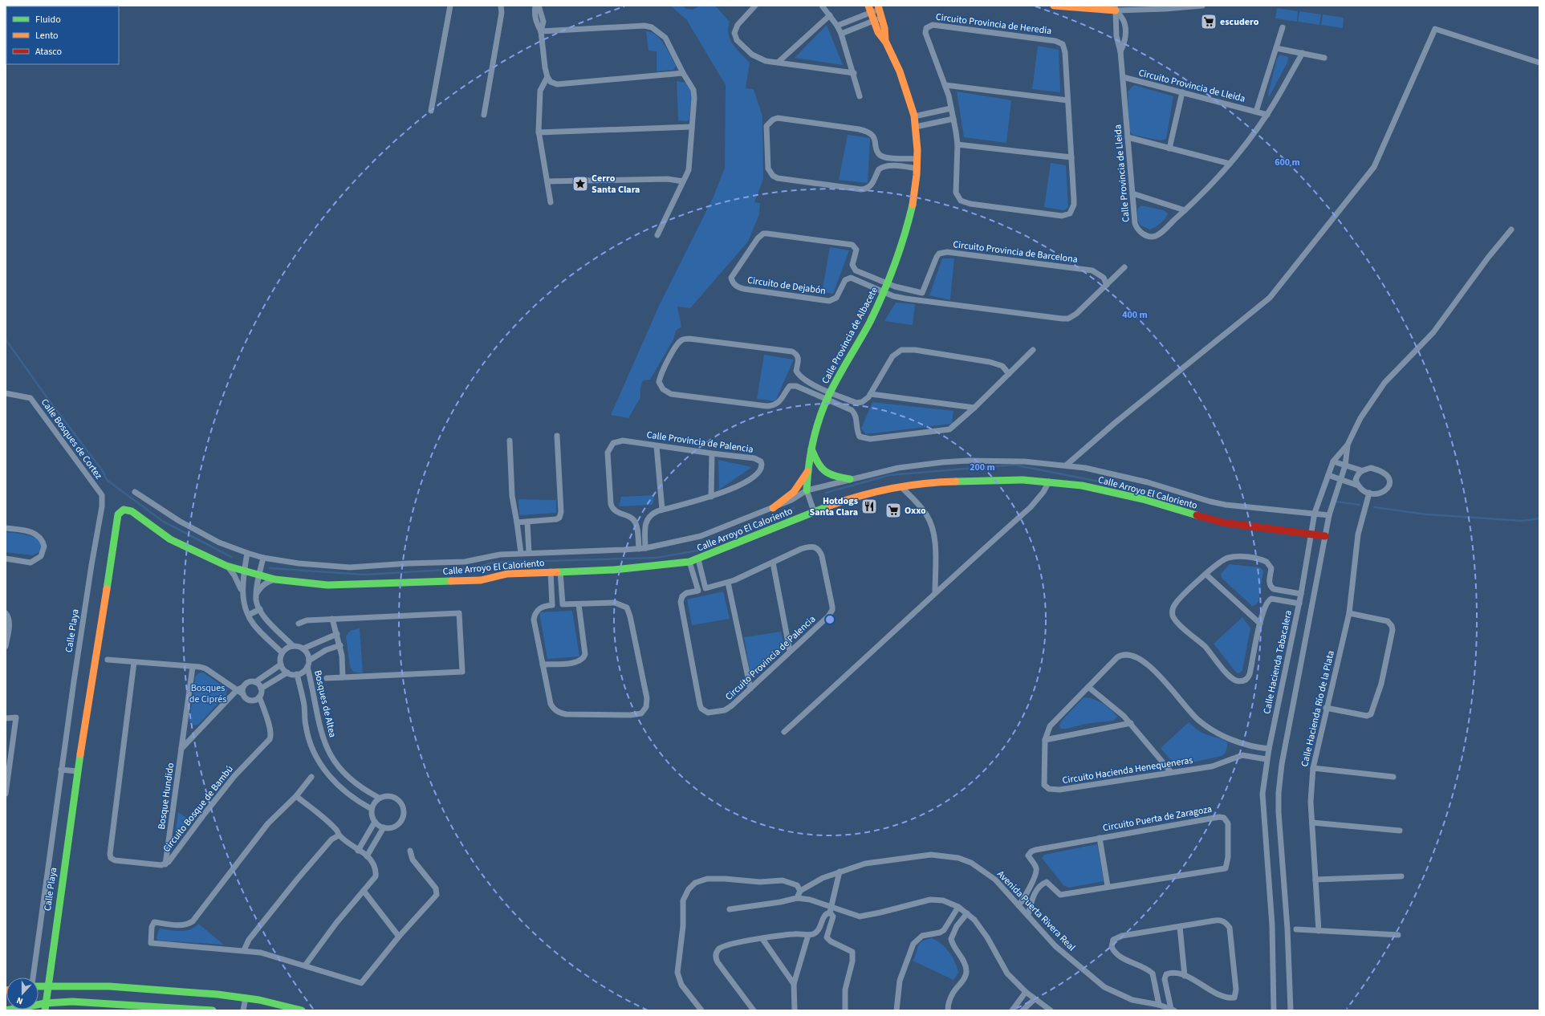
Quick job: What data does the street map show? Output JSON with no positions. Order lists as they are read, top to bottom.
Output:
{
  "streets": {
    "street": [
      "Circuito Provincia de Heredia",
      "Circuito Provincia de Lleida",
      "Calle Provincia de Lleida",
      "Circuito Provincia de Barcelona",
      "Circuito de Dejabón",
      "Calle Provincia de Albacete",
      "Calle Bosques de Cortez",
      "Calle Provincia de Palencia",
      "Calle Arroyo El Caloriento",
      "Calle Playa",
      "Circuito Provincia de Palencia",
      "Calle Hacienda Tabacalera",
      "Bosques de Altea",
      "Calle Hacienda Río de la Plata",
      "Circuito Hacienda Henequeneras",
      "Bosque Hundido",
      "Circuito Bosque de Bambú",
      "Circuito Puerta de Zaragoza",
      "Avenida Puerta Rivera Real"
    ]
  },
  "crossings": [
    ["Circuito Provincia de Lleida", "Calle Provincia de Lleida"],
    ["Circuito de Dejabón", "Calle Provincia de Albacete"],
    ["Calle Provincia de Albacete", "Calle Arroyo El Caloriento"],
    ["Calle Bosques de Cortez", "Calle Playa"],
    ["Calle Provincia de Palencia", "Calle Arroyo El Caloriento"],
    ["Calle Arroyo El Caloriento", "Calle Playa"],
    ["Calle Arroyo El Caloriento", "Calle Hacienda Tabacalera"],
    ["Calle Hacienda Tabacalera", "Circuito Hacienda Henequeneras"],
    ["Bosque Hundido", "Circuito Bosque de Bambú"],
    ["Circuito Puerta de Zaragoza", "Avenida Puerta Rivera Real"]
  ],
  "parks": ["Bosques de Ciprés"],
  "places": {
    "supermarket": ["escudero", "Oxxo"],
    "place": ["Cerro Santa Clara"],
    "restaurant": ["Hotdogs Santa Clara"]
  },
  "legend": ["Fluido", "Lento", "Atasco"],
  "north": "bottom",
  "rings": ["600 m", "400 m", "200 m"]
}
